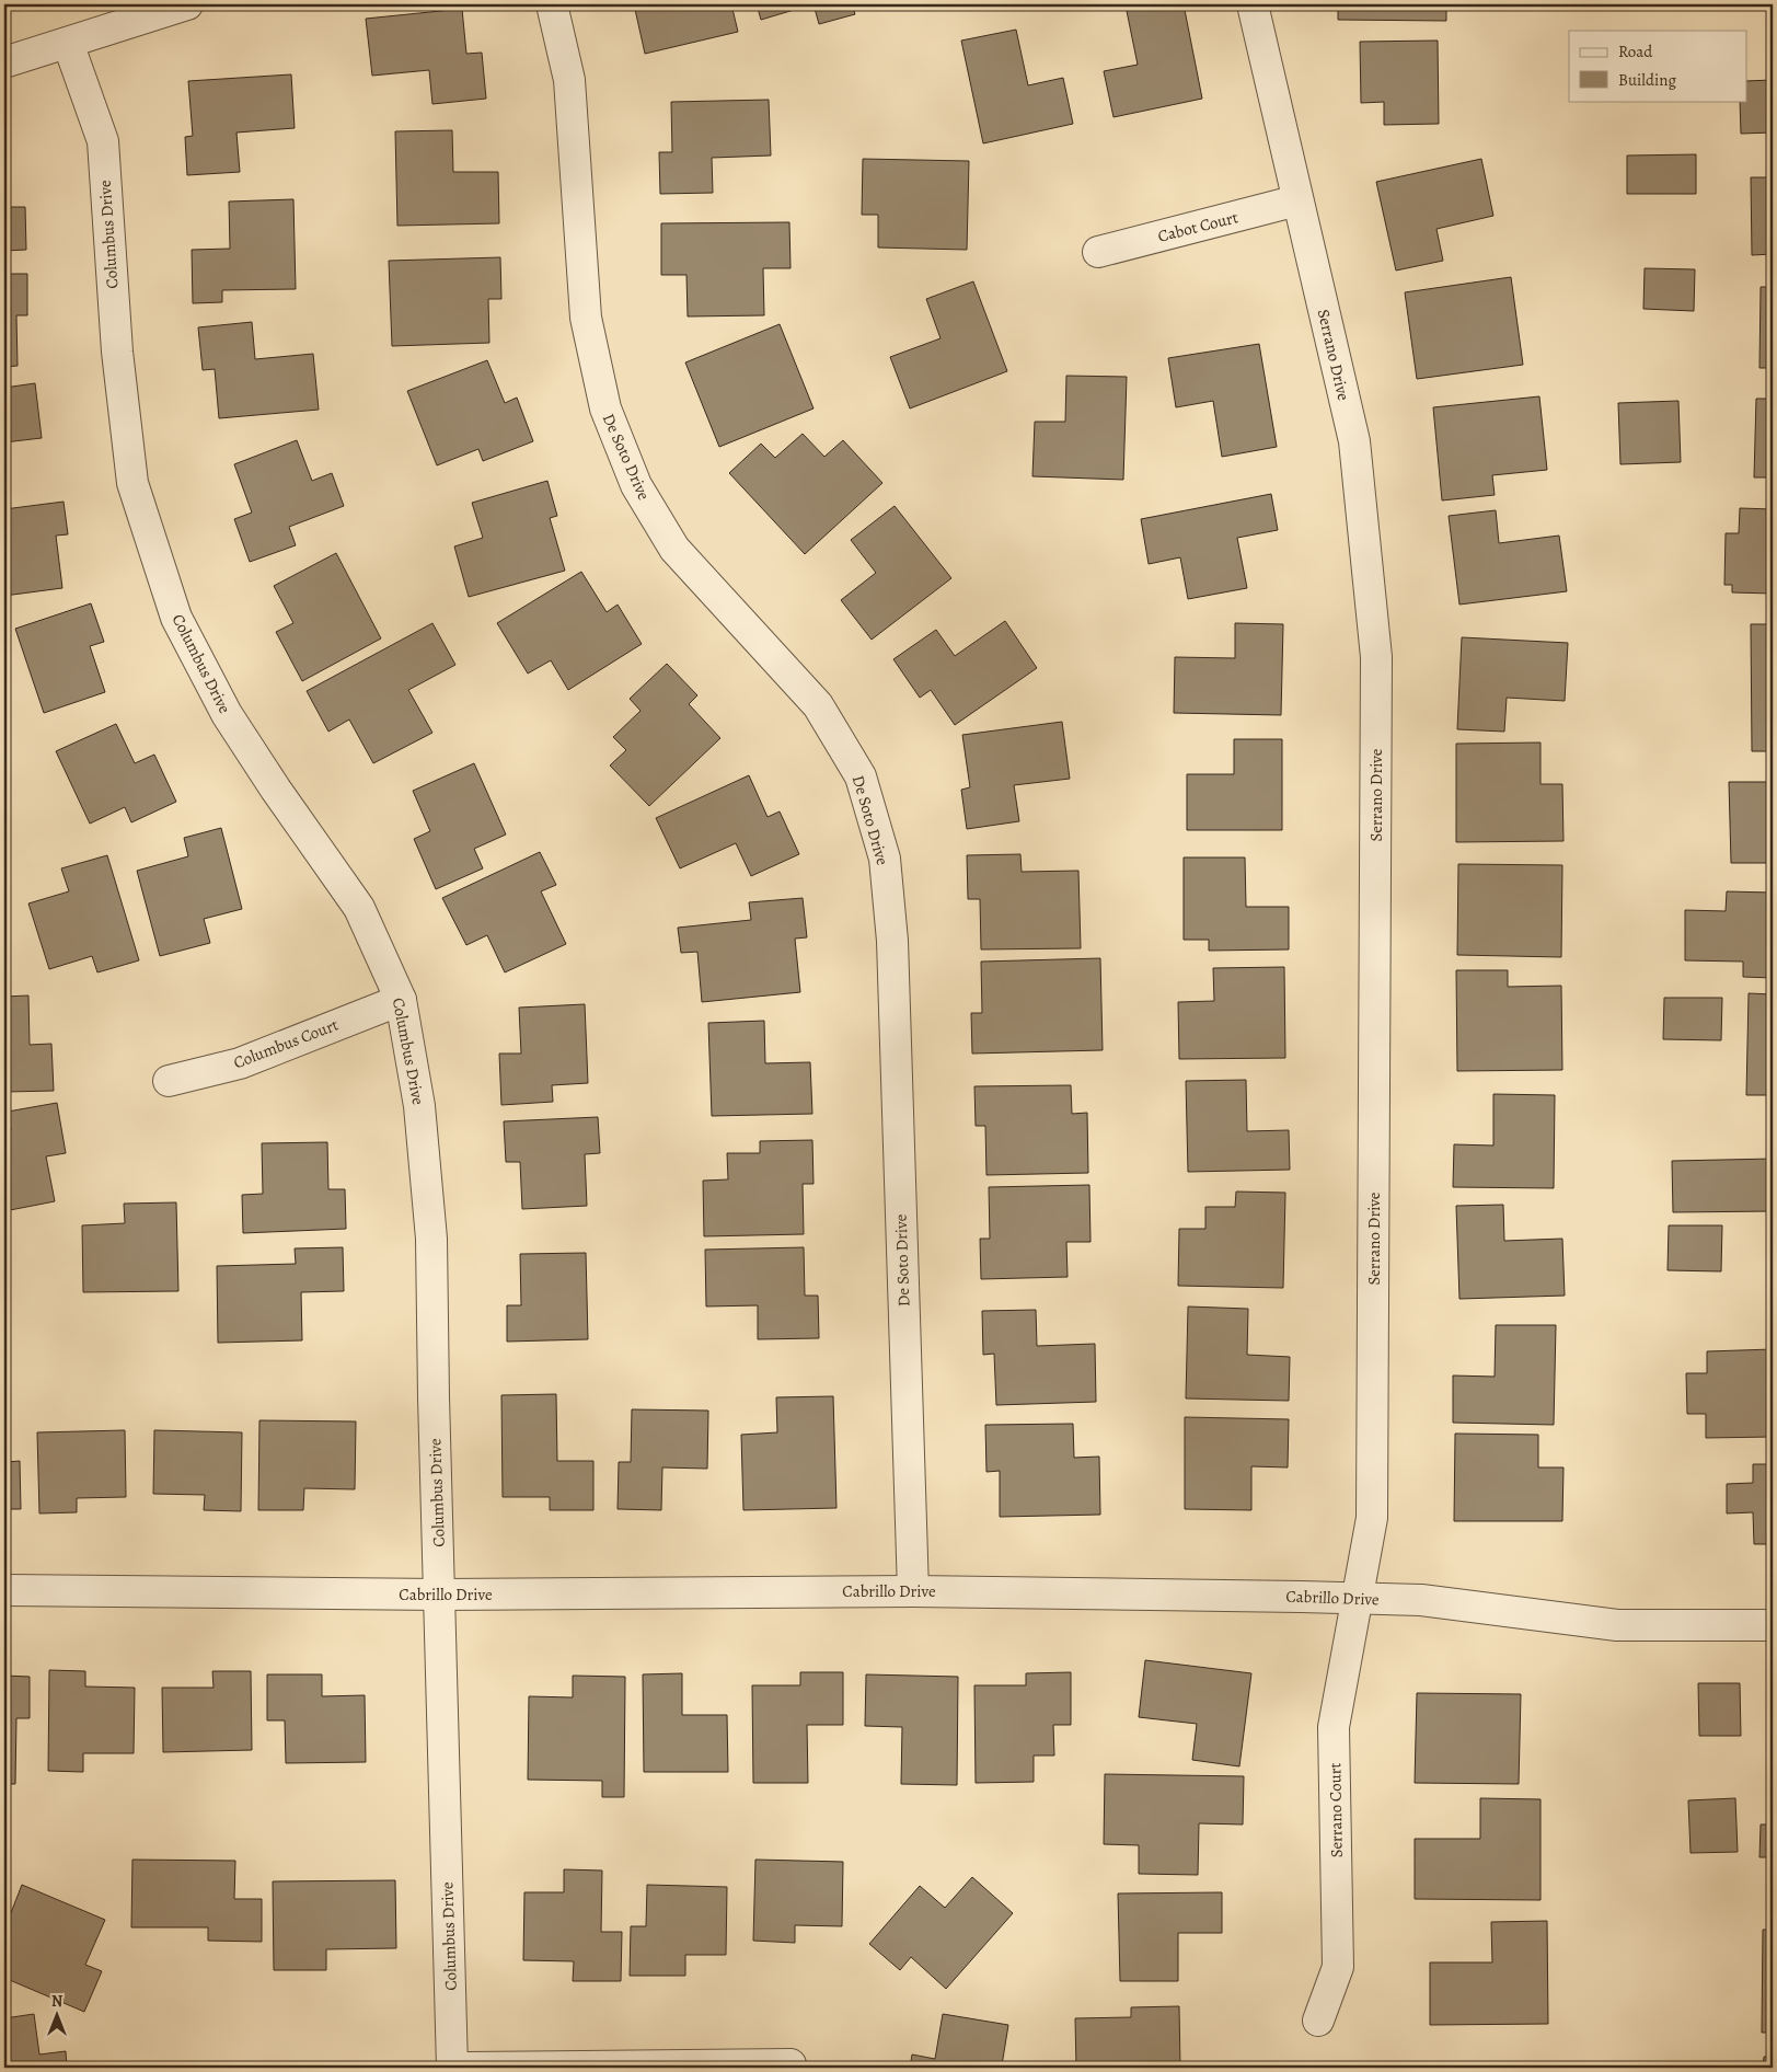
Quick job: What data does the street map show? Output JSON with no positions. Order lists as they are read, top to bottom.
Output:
{
  "streets": {
    "street": [
      "Cabot Court",
      "Columbus Drive",
      "Serrano Drive",
      "De Soto Drive",
      "Columbus Court",
      "Cabrillo Drive",
      "Serrano Court"
    ]
  },
  "crossings": [
    ["Cabot Court", "Serrano Drive"],
    ["Columbus Drive", "Columbus Court"],
    ["Columbus Drive", "Cabrillo Drive"],
    ["Serrano Drive", "Cabrillo Drive"],
    ["Serrano Drive", "Serrano Court"],
    ["De Soto Drive", "Cabrillo Drive"],
    ["Cabrillo Drive", "Serrano Court"]
  ],
  "legend": ["Road", "Building"],
  "north": "top"
}
